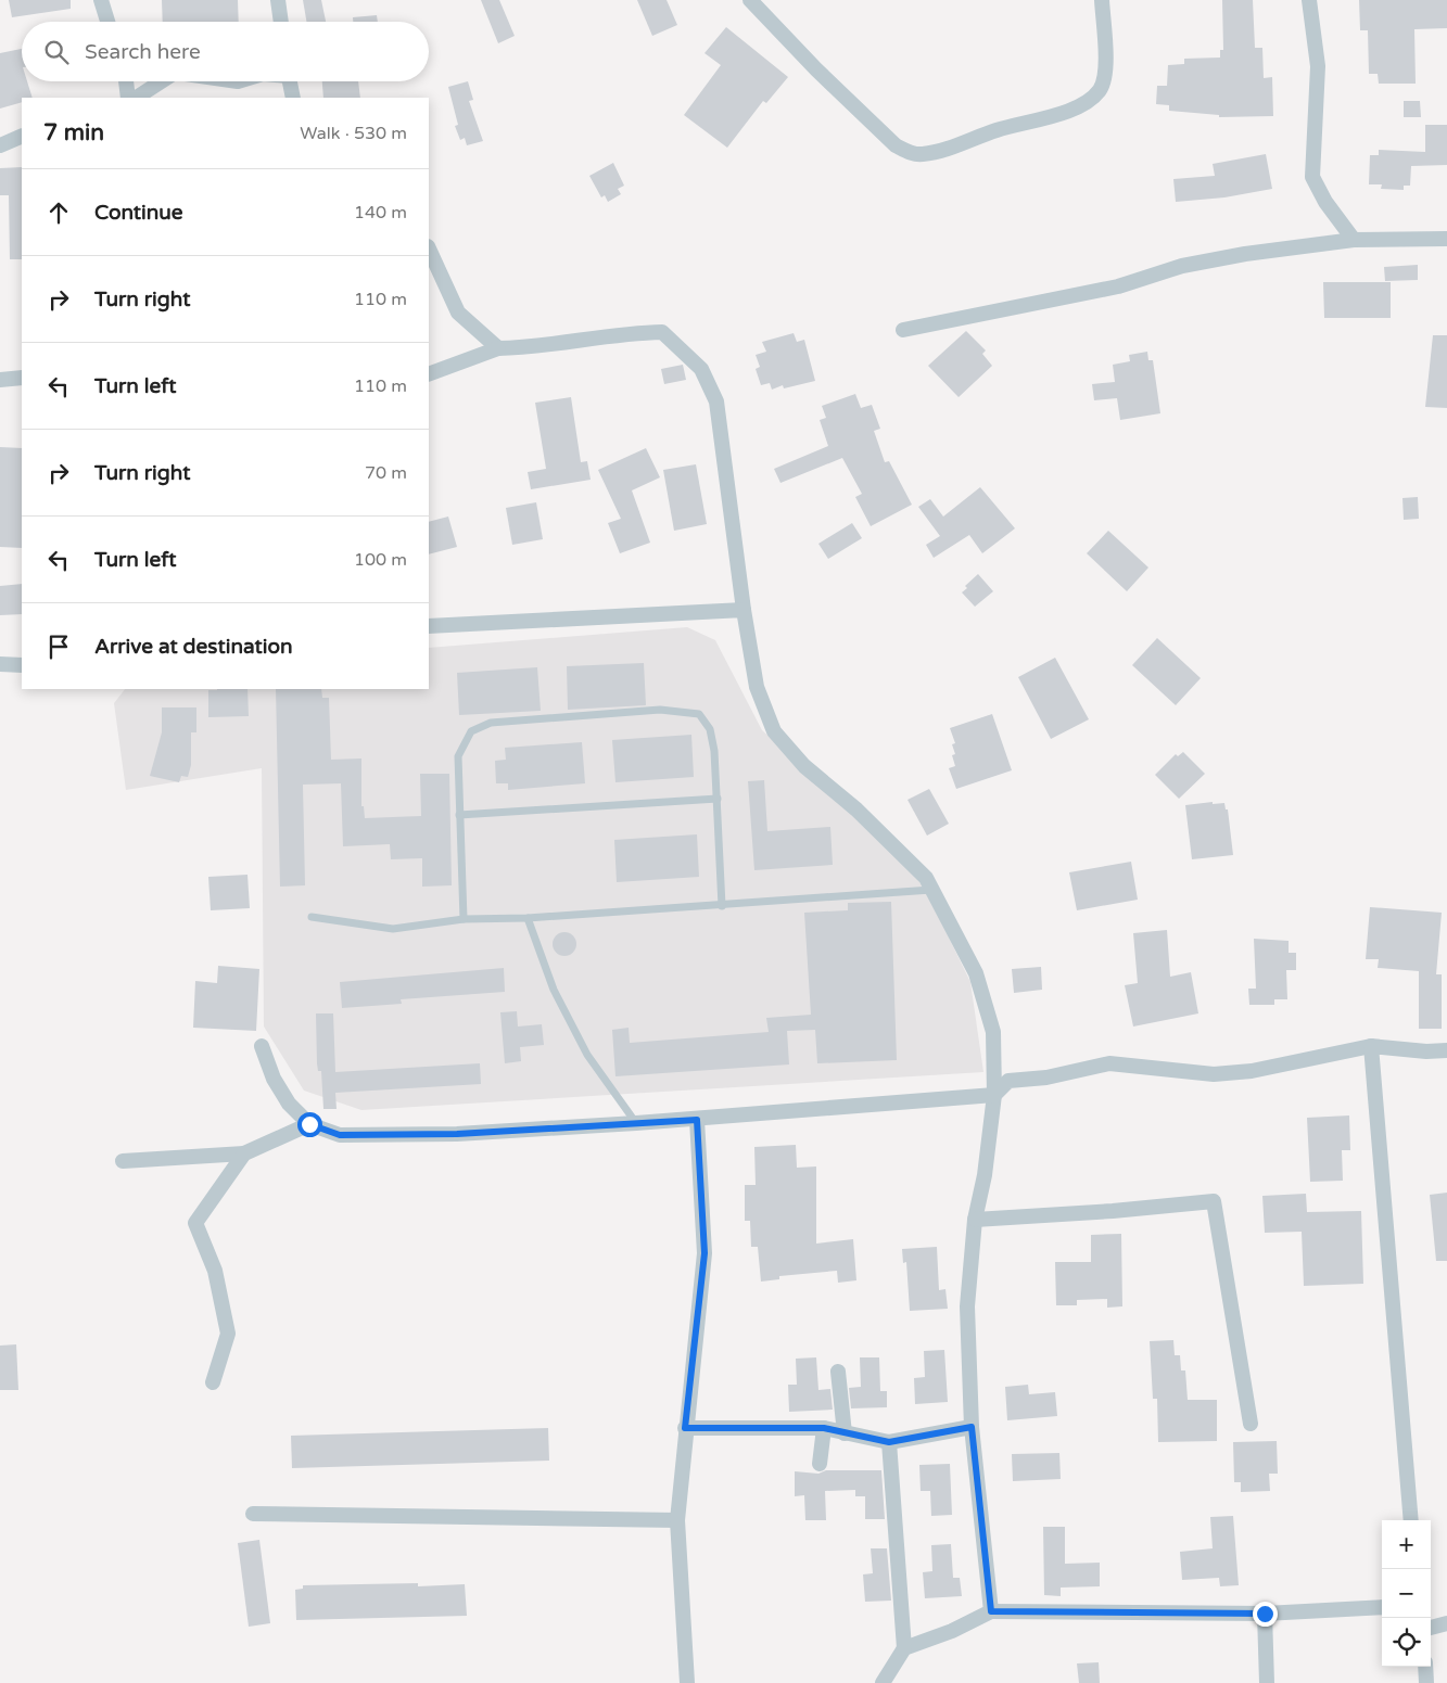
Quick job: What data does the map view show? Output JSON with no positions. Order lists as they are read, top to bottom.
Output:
{
  "page": {
    "search": "Search here",
    "heading": ["7 min", "Walk · 530 m"],
    "list": [
      ["Continue", "140 m"],
      ["Turn right", "110 m"],
      ["Turn left", "110 m"],
      ["Turn right", "70 m"],
      ["Turn left", "100 m"],
      "Arrive at destination"
    ],
    "map_buttons": ["+", "−"]
  }
}
